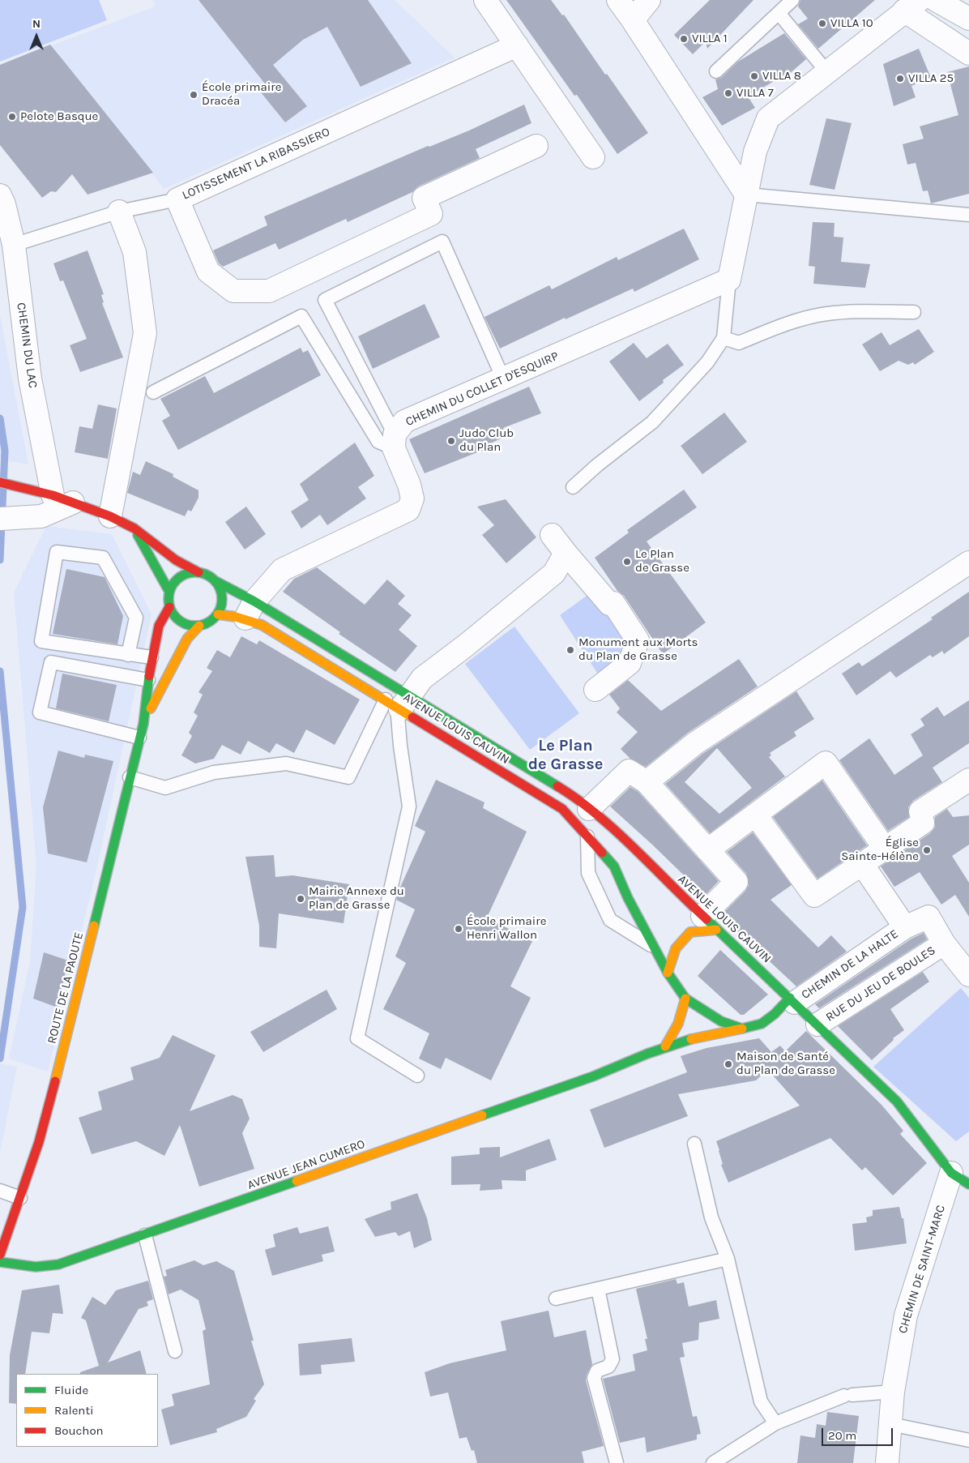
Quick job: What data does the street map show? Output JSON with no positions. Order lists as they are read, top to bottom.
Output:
{
  "streets": {
    "street": [
      "LOTISSEMENT LA RIBASSIERO",
      "CHEMIN DU LAC",
      "CHEMIN DU COLLET D'ESQUIRP",
      "AVENUE LOUIS CAUVIN",
      "CHEMIN DE LA HALTE",
      "RUE DU JEU DE BOULES",
      "ROUTE DE LA PAOUTE",
      "AVENUE JEAN CUMERO",
      "CHEMIN DE SAINT-MARC"
    ]
  },
  "crossings": [
    ["AVENUE LOUIS CAUVIN", "CHEMIN DE LA HALTE"],
    ["AVENUE LOUIS CAUVIN", "RUE DU JEU DE BOULES"],
    ["AVENUE LOUIS CAUVIN", "ROUTE DE LA PAOUTE"],
    ["AVENUE LOUIS CAUVIN", "AVENUE JEAN CUMERO"],
    ["AVENUE LOUIS CAUVIN", "CHEMIN DE SAINT-MARC"],
    ["CHEMIN DE LA HALTE", "RUE DU JEU DE BOULES"]
  ],
  "districts": ["Le Plan de Grasse"],
  "places": [
    "VILLA 10",
    "VILLA 1",
    "VILLA 8",
    "VILLA 25",
    "VILLA 7",
    "École primaire Dracéa",
    "Pelote Basque",
    "Judo Club du Plan",
    "Le Plan de Grasse",
    "Monument aux Morts du Plan de Grasse",
    "Église Sainte-Hélène",
    "Mairie Annexe du Plan de Grasse",
    "École primaire Henri Wallon",
    "Maison de Santé du Plan de Grasse"
  ],
  "legend": ["Fluide", "Ralenti", "Bouchon"],
  "scale_bar": "20 m",
  "north": "top"
}
